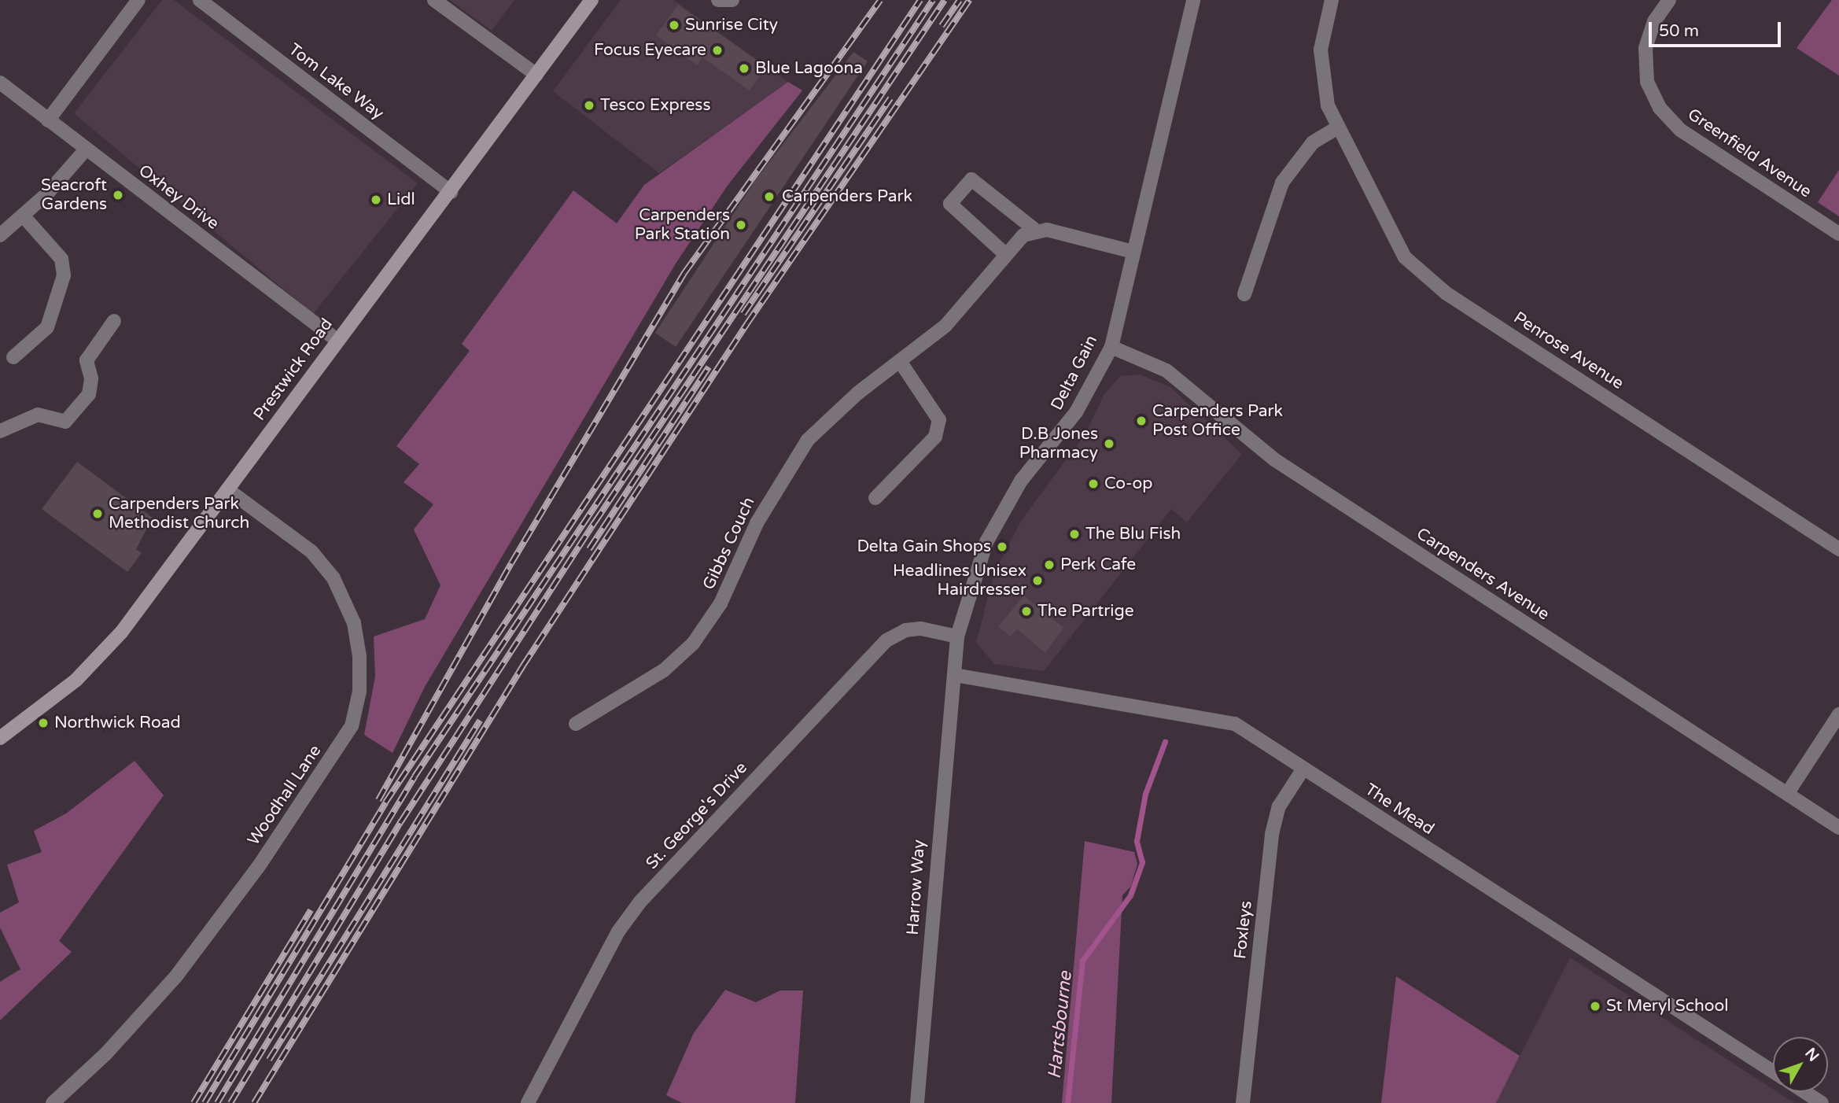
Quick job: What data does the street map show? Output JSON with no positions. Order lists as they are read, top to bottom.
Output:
{
  "streets": {
    "main road": ["Prestwick Road"],
    "street": [
      "Tom Lake Way",
      "Greenfield Avenue",
      "Oxhey Drive",
      "Penrose Avenue",
      "Delta Gain",
      "Gibbs Couch",
      "Carpenders Avenue",
      "Woodhall Lane",
      "The Mead",
      "St. George's Drive",
      "Harrow Way",
      "Foxleys"
    ]
  },
  "crossings": [
    ["Tom Lake Way", "Prestwick Road"],
    ["Oxhey Drive", "Prestwick Road"],
    ["Prestwick Road", "Woodhall Lane"],
    ["Delta Gain", "Carpenders Avenue"],
    ["Delta Gain", "The Mead"],
    ["Delta Gain", "St. George's Drive"],
    ["Delta Gain", "Harrow Way"],
    ["The Mead", "Harrow Way"],
    ["The Mead", "Foxleys"]
  ],
  "water": ["Hartsbourne"],
  "places": [
    "Sunrise City",
    "Focus Eyecare",
    "Blue Lagoona",
    "Tesco Express",
    "Seacroft Gardens",
    "Carpenders Park",
    "Lidl",
    "Carpenders Park Station",
    "Carpenders Park Post Office",
    "D.B Jones Pharmacy",
    "Co-op",
    "Carpenders Park Methodist Church",
    "The Blu Fish",
    "Delta Gain Shops",
    "Perk Cafe",
    "Headlines Unisex Hairdresser",
    "The Partrige",
    "Northwick Road",
    "St Meryl School"
  ],
  "scale_bar": "50 m",
  "north": "top right"
}
